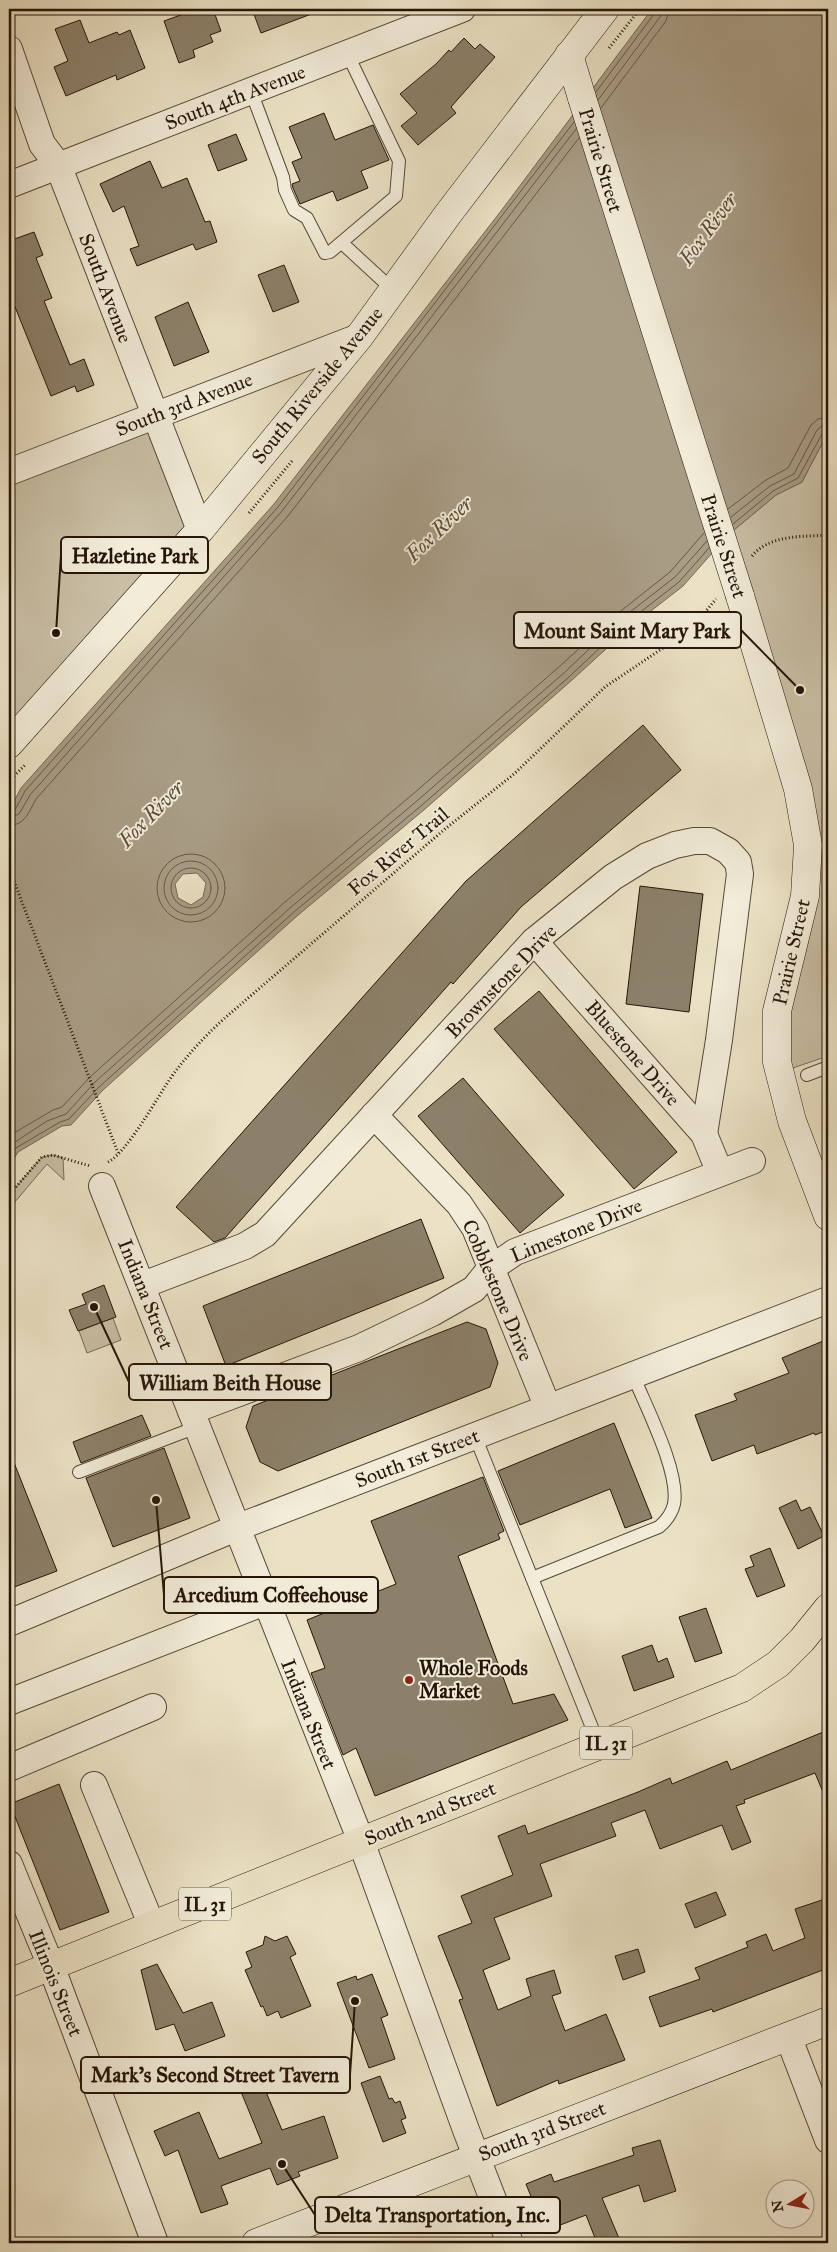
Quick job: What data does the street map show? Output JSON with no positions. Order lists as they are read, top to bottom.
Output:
{
  "streets": {
    "main road": ["IL 31", "South 2nd Street"],
    "street": [
      "South 4th Avenue",
      "Prairie Street",
      "South Avenue",
      "South Riverside Avenue",
      "South 3rd Avenue",
      "Brownstone Drive",
      "Bluestone Drive",
      "Limestone Drive",
      "Cobblestone Drive",
      "Indiana Street",
      "South 1st Street",
      "Illinois Street",
      "South 3rd Street"
    ],
    "path": ["Fox River Trail"]
  },
  "crossings": [
    ["South 4th Avenue", "South Avenue"],
    ["Prairie Street", "South Riverside Avenue"],
    ["Prairie Street", "Fox River Trail"],
    ["South Avenue", "South Riverside Avenue"],
    ["South Avenue", "South 3rd Avenue"],
    ["South Riverside Avenue", "South 3rd Avenue"],
    ["Fox River Trail", "Indiana Street"],
    ["Brownstone Drive", "Bluestone Drive"],
    ["Brownstone Drive", "Cobblestone Drive"],
    ["Brownstone Drive", "Indiana Street"],
    ["Bluestone Drive", "Limestone Drive"],
    ["Limestone Drive", "Cobblestone Drive"],
    ["Limestone Drive", "Indiana Street"],
    ["Cobblestone Drive", "South 1st Street"],
    ["Indiana Street", "South 1st Street"],
    ["Indiana Street", "South 2nd Street"],
    ["Indiana Street", "South 3rd Street"],
    ["South 2nd Street", "Illinois Street"]
  ],
  "water": ["Fox River"],
  "places": [
    "Hazletine Park",
    "Mount Saint Mary Park",
    "William Beith House",
    "Arcedium Coffeehouse",
    "Whole Foods Market",
    "Mark's Second Street Tavern",
    "Delta Transportation, Inc."
  ],
  "north": "left"
}
